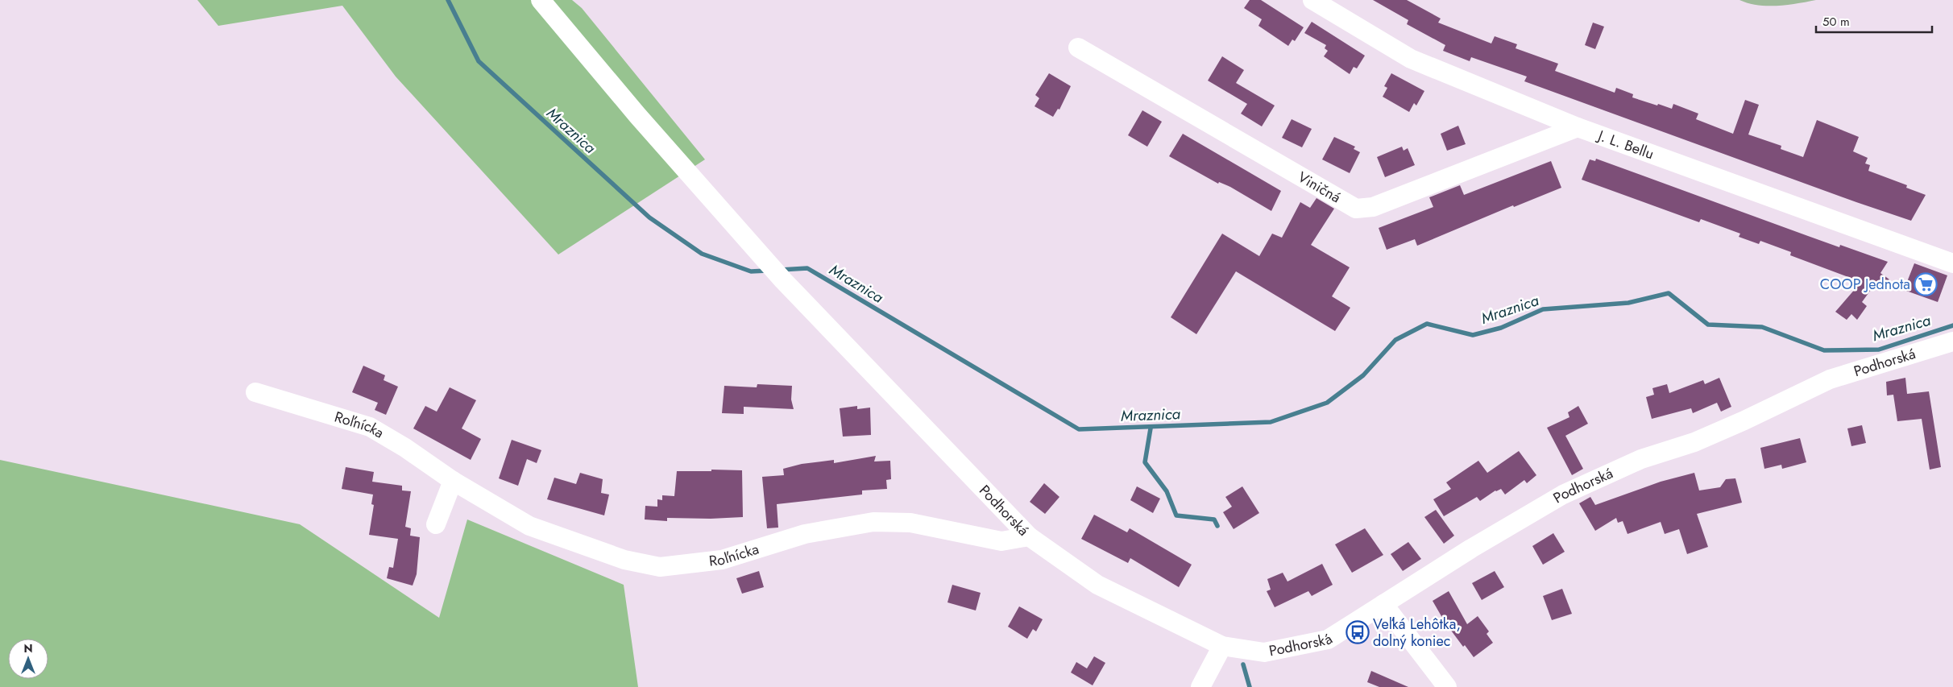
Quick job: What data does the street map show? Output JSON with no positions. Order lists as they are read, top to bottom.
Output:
{
  "streets": {
    "street": [
      "J. L. Bellu",
      "Viničná",
      "Podhorská",
      "Roľnícka"
    ]
  },
  "crossings": [
    ["J. L. Bellu", "Viničná"],
    ["Podhorská", "Roľnícka"]
  ],
  "water": ["Mraznica"],
  "places": {
    "supermarket": ["COOP Jednota"],
    "bus stop": ["Veľká Lehôtka, dolný koniec"]
  },
  "scale_bar": "50 m",
  "north": "top"
}
